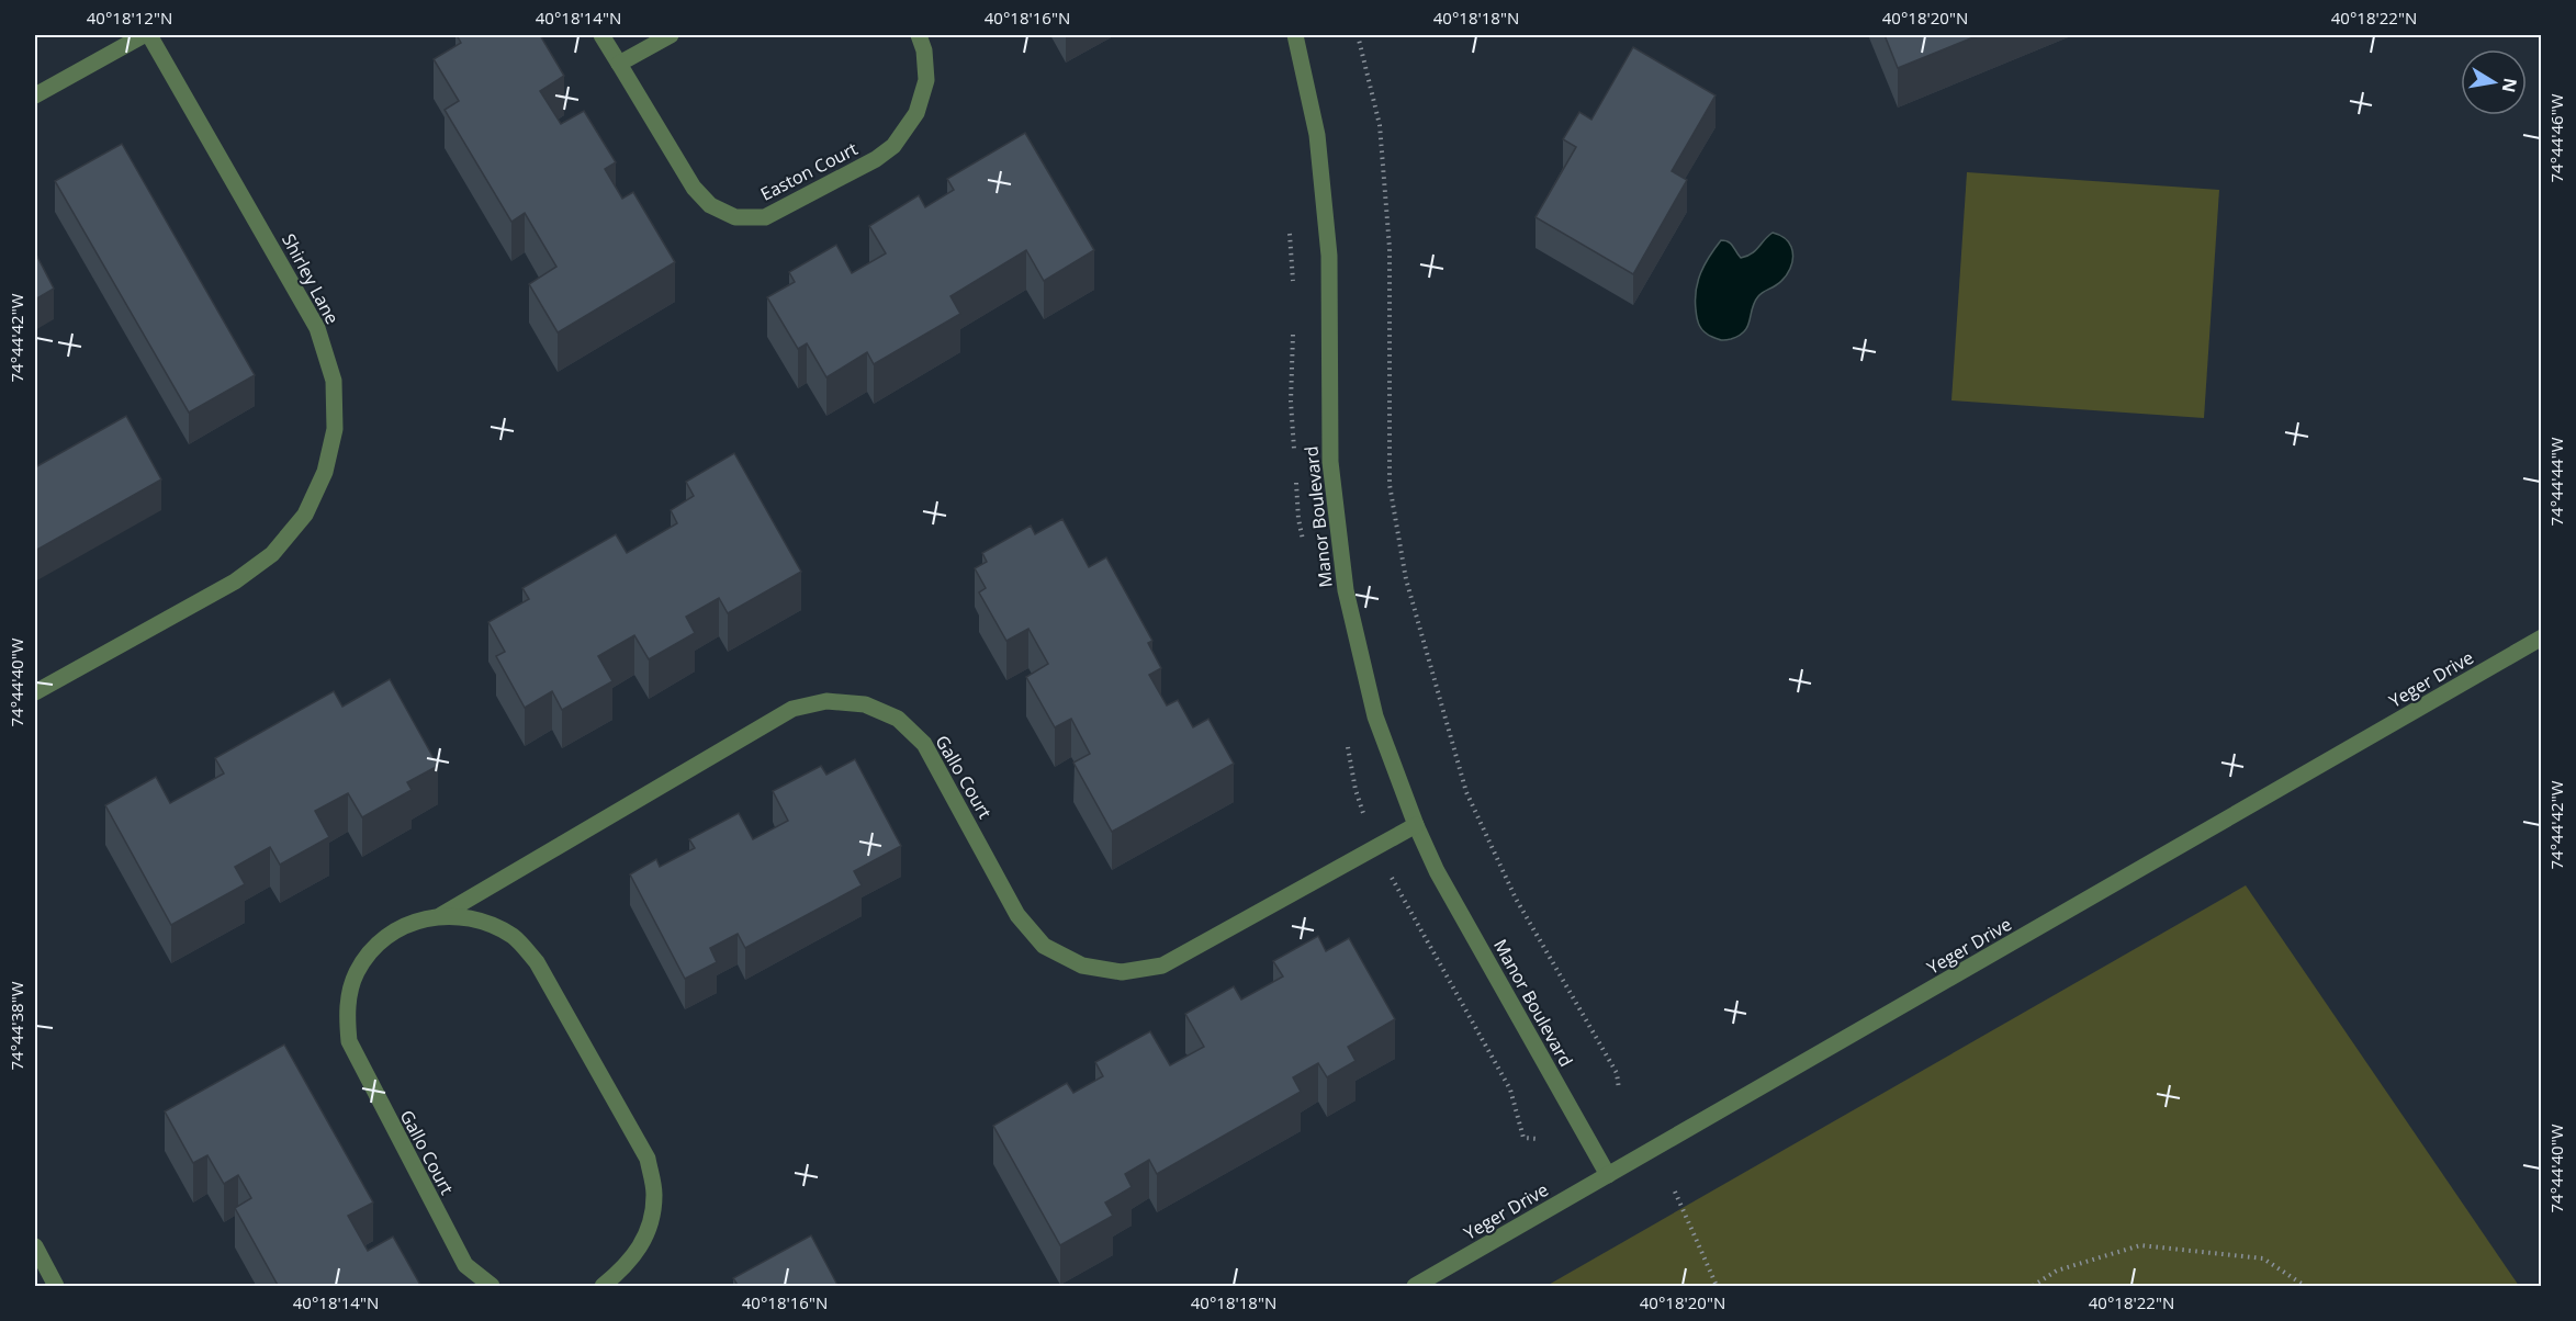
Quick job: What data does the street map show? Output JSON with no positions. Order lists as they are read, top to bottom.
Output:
{
  "streets": {
    "street": [
      "Easton Court",
      "Shirley Lane",
      "Manor Boulevard",
      "Yeger Drive",
      "Gallo Court"
    ]
  },
  "crossings": [
    ["Manor Boulevard", "Yeger Drive"],
    ["Manor Boulevard", "Gallo Court"]
  ],
  "north": "right",
  "coordinates": [
    "40°18'12\"N",
    "40°18'14\"N",
    "40°18'16\"N",
    "40°18'18\"N",
    "40°18'20\"N",
    "40°18'22\"N",
    "74°44'46\"W",
    "74°44'42\"W",
    "74°44'44\"W",
    "74°44'40\"W",
    "74°44'38\"W"
  ]
}
